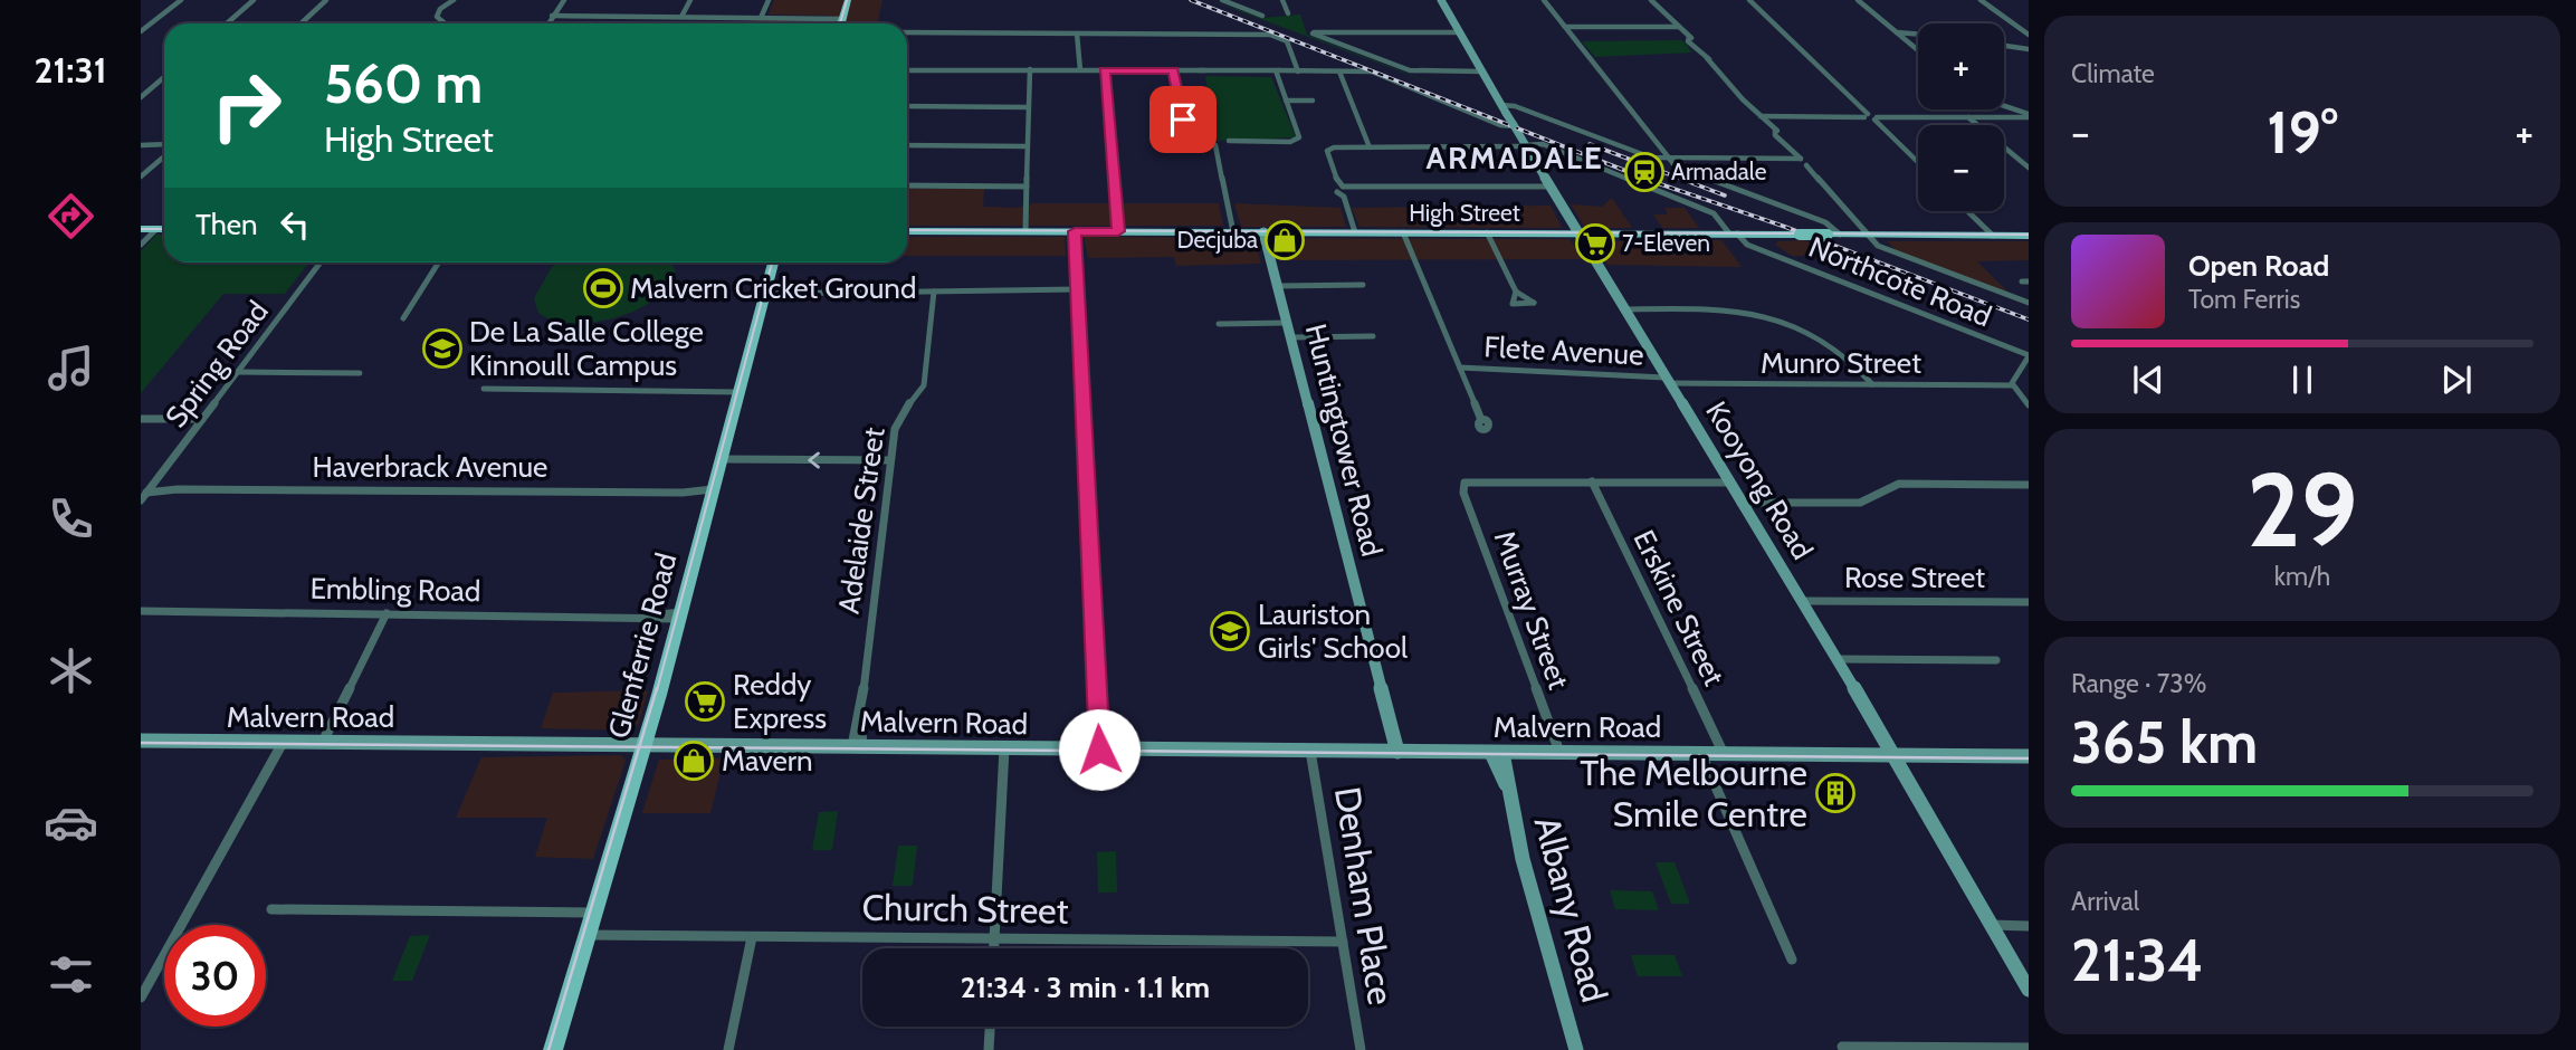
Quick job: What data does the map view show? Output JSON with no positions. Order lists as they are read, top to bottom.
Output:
{
  "streets": {
    "main road": ["High Street", "Glenferrie Road"],
    "street": [
      "Northcote Road",
      "Flete Avenue",
      "Munro Street",
      "Spring Road",
      "Huntingtower Road",
      "Haverbrack Avenue",
      "Kooyong Road",
      "Adelaide Street",
      "Rose Street",
      "Embling Road",
      "Erskine Street",
      "Murray Street",
      "Malvern Road",
      "Denham Place",
      "Church Street",
      "Albany Road"
    ]
  },
  "crossings": [
    ["High Street", "Northcote Road"],
    ["High Street", "Huntingtower Road"],
    ["High Street", "Kooyong Road"],
    ["Northcote Road", "Kooyong Road"],
    ["Flete Avenue", "Munro Street"],
    ["Flete Avenue", "Kooyong Road"],
    ["Munro Street", "Kooyong Road"],
    ["Spring Road", "Haverbrack Avenue"],
    ["Huntingtower Road", "Malvern Road"],
    ["Haverbrack Avenue", "Glenferrie Road"],
    ["Kooyong Road", "Rose Street"],
    ["Kooyong Road", "Malvern Road"],
    ["Adelaide Street", "Malvern Road"],
    ["Embling Road", "Glenferrie Road"],
    ["Erskine Street", "Murray Street"],
    ["Erskine Street", "Malvern Road"],
    ["Murray Street", "Malvern Road"],
    ["Glenferrie Road", "Malvern Road"],
    ["Glenferrie Road", "Church Street"],
    ["Malvern Road", "Denham Place"],
    ["Malvern Road", "Albany Road"],
    ["Denham Place", "Church Street"]
  ],
  "districts": ["ARMADALE"],
  "places": {
    "station": ["Armadale"],
    "shop": ["Decjuba", "Mavern"],
    "supermarket": ["7-Eleven", "Reddy Express"],
    "sports": ["Malvern Cricket Ground"],
    "school or university": ["De La Salle College Kinnoull Campus", "Lauriston Girls' School"],
    "building": ["The Melbourne Smile Centre"]
  },
  "page": {
    "tabs": "21:31",
    "tile": [
      "Climate",
      ["29", "km/h"],
      ["Range · 73%", "365 km"],
      ["Arrival", "21:34"]
    ],
    "map_buttons": ["+", "−"],
    "turn": ["560 m", "High Street"],
    "heat": ["−", "19°", "+"],
    "then": "Then",
    "song": ["Open Road", "Tom Ferris"],
    "limit": "30",
    "trip": "21:34 · 3 min · 1.1 km"
  }
}
